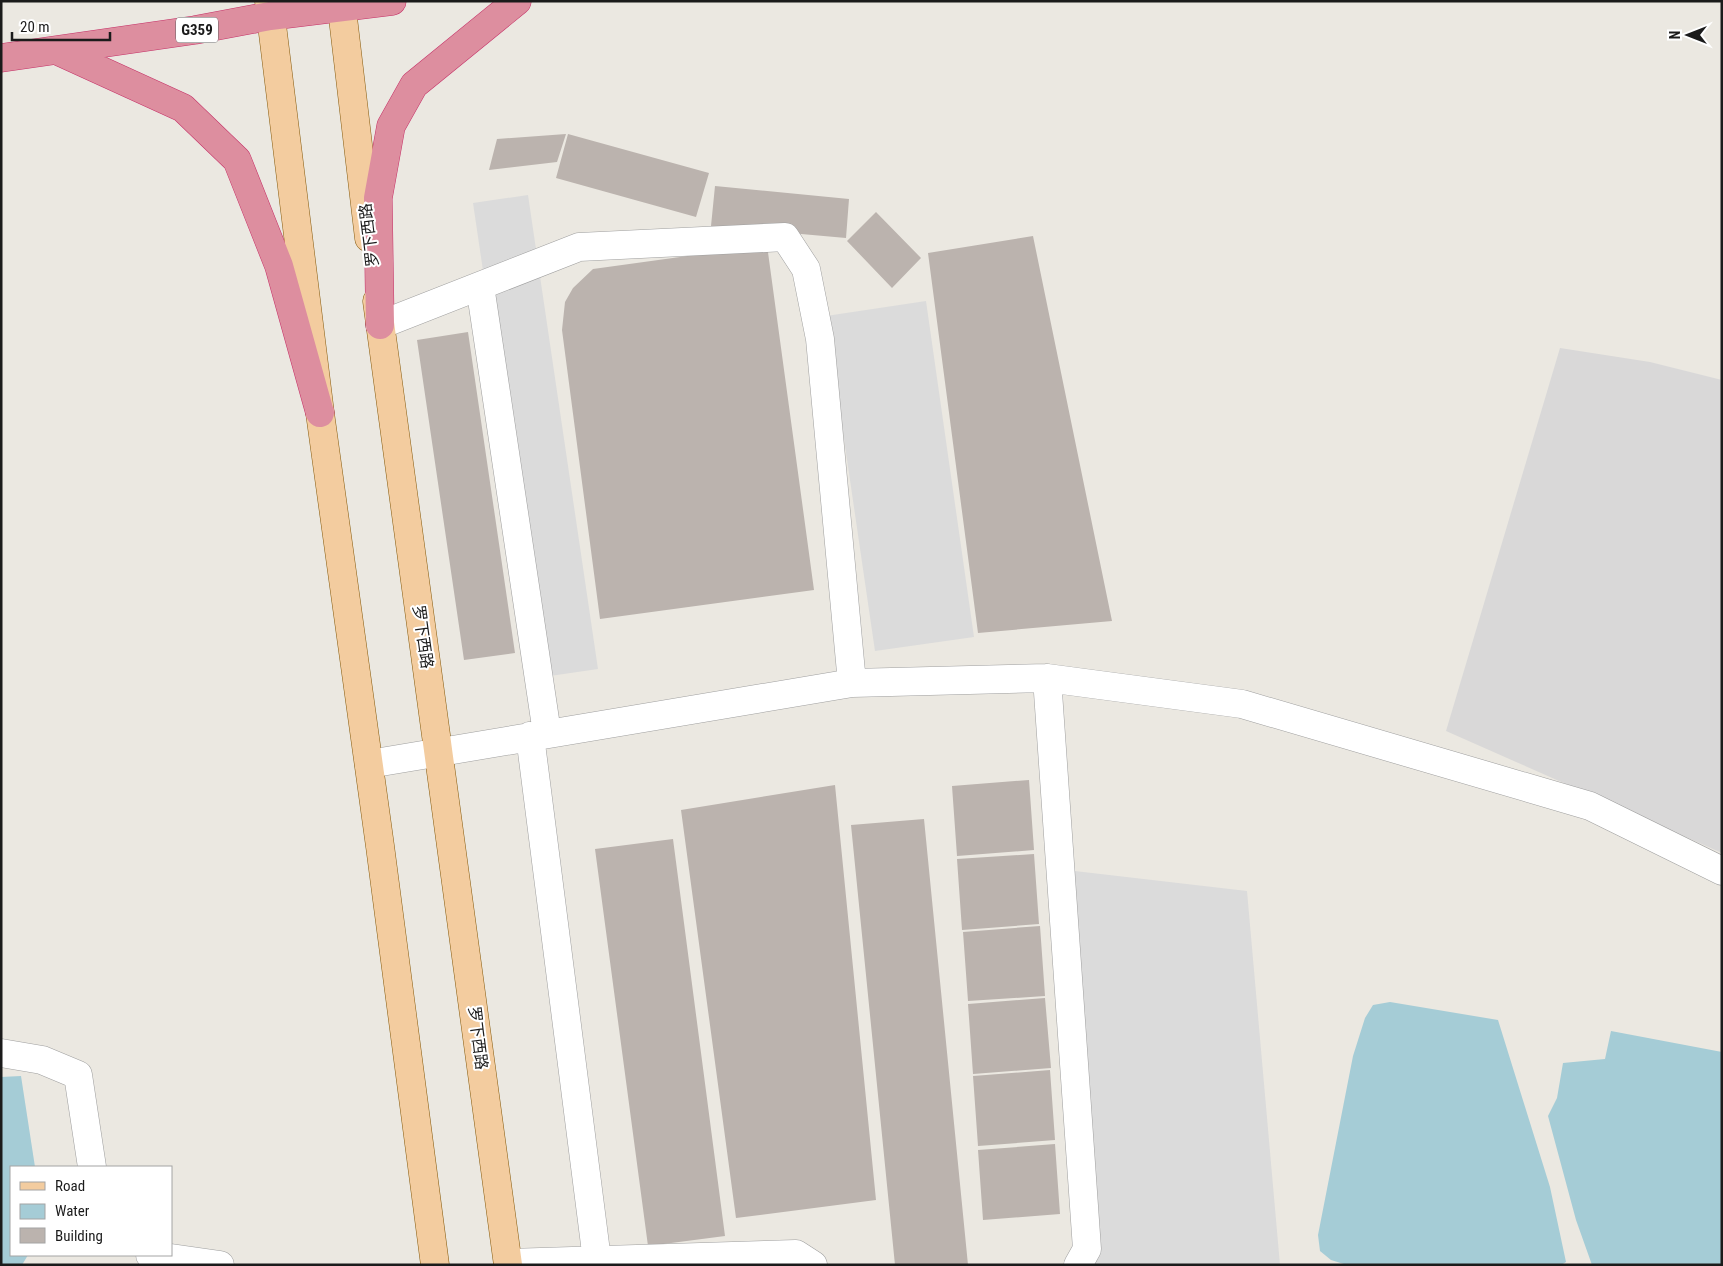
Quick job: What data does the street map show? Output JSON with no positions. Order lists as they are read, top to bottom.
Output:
{
  "streets": {
    "highway": ["G359"],
    "main road": ["罗下西路"]
  },
  "crossings": [
    ["G359", "罗下西路"]
  ],
  "legend": ["Road", "Water", "Building"],
  "scale_bar": "20 m",
  "north": "left"
}
